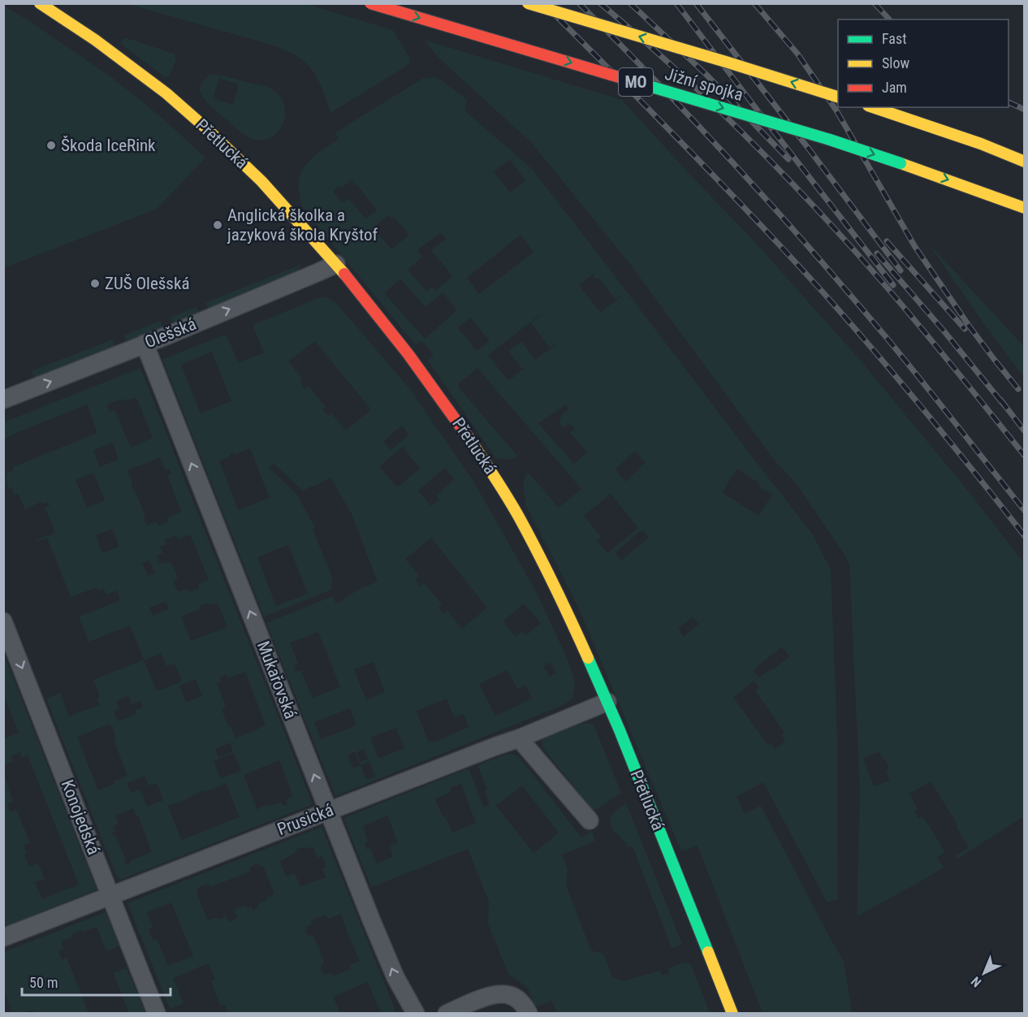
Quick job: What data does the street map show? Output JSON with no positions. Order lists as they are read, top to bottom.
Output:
{
  "streets": {
    "main road": ["MO", "Jižní spojka", "Přetlucká"],
    "street": [
      "Olešská",
      "Mukařovská",
      "Konojedská",
      "Prusická"
    ]
  },
  "crossings": [
    ["Přetlucká", "Olešská"],
    ["Přetlucká", "Prusická"],
    ["Olešská", "Mukařovská"],
    ["Mukařovská", "Prusická"],
    ["Konojedská", "Prusická"]
  ],
  "one_way": ["Olešská", "Mukařovská", "Konojedská"],
  "places": ["Škoda IceRink", "Anglická školka a jazyková škola Kryštof", "ZUŠ Olešská"],
  "legend": ["Fast", "Slow", "Jam"],
  "scale_bar": "50 m",
  "north": "bottom left"
}
